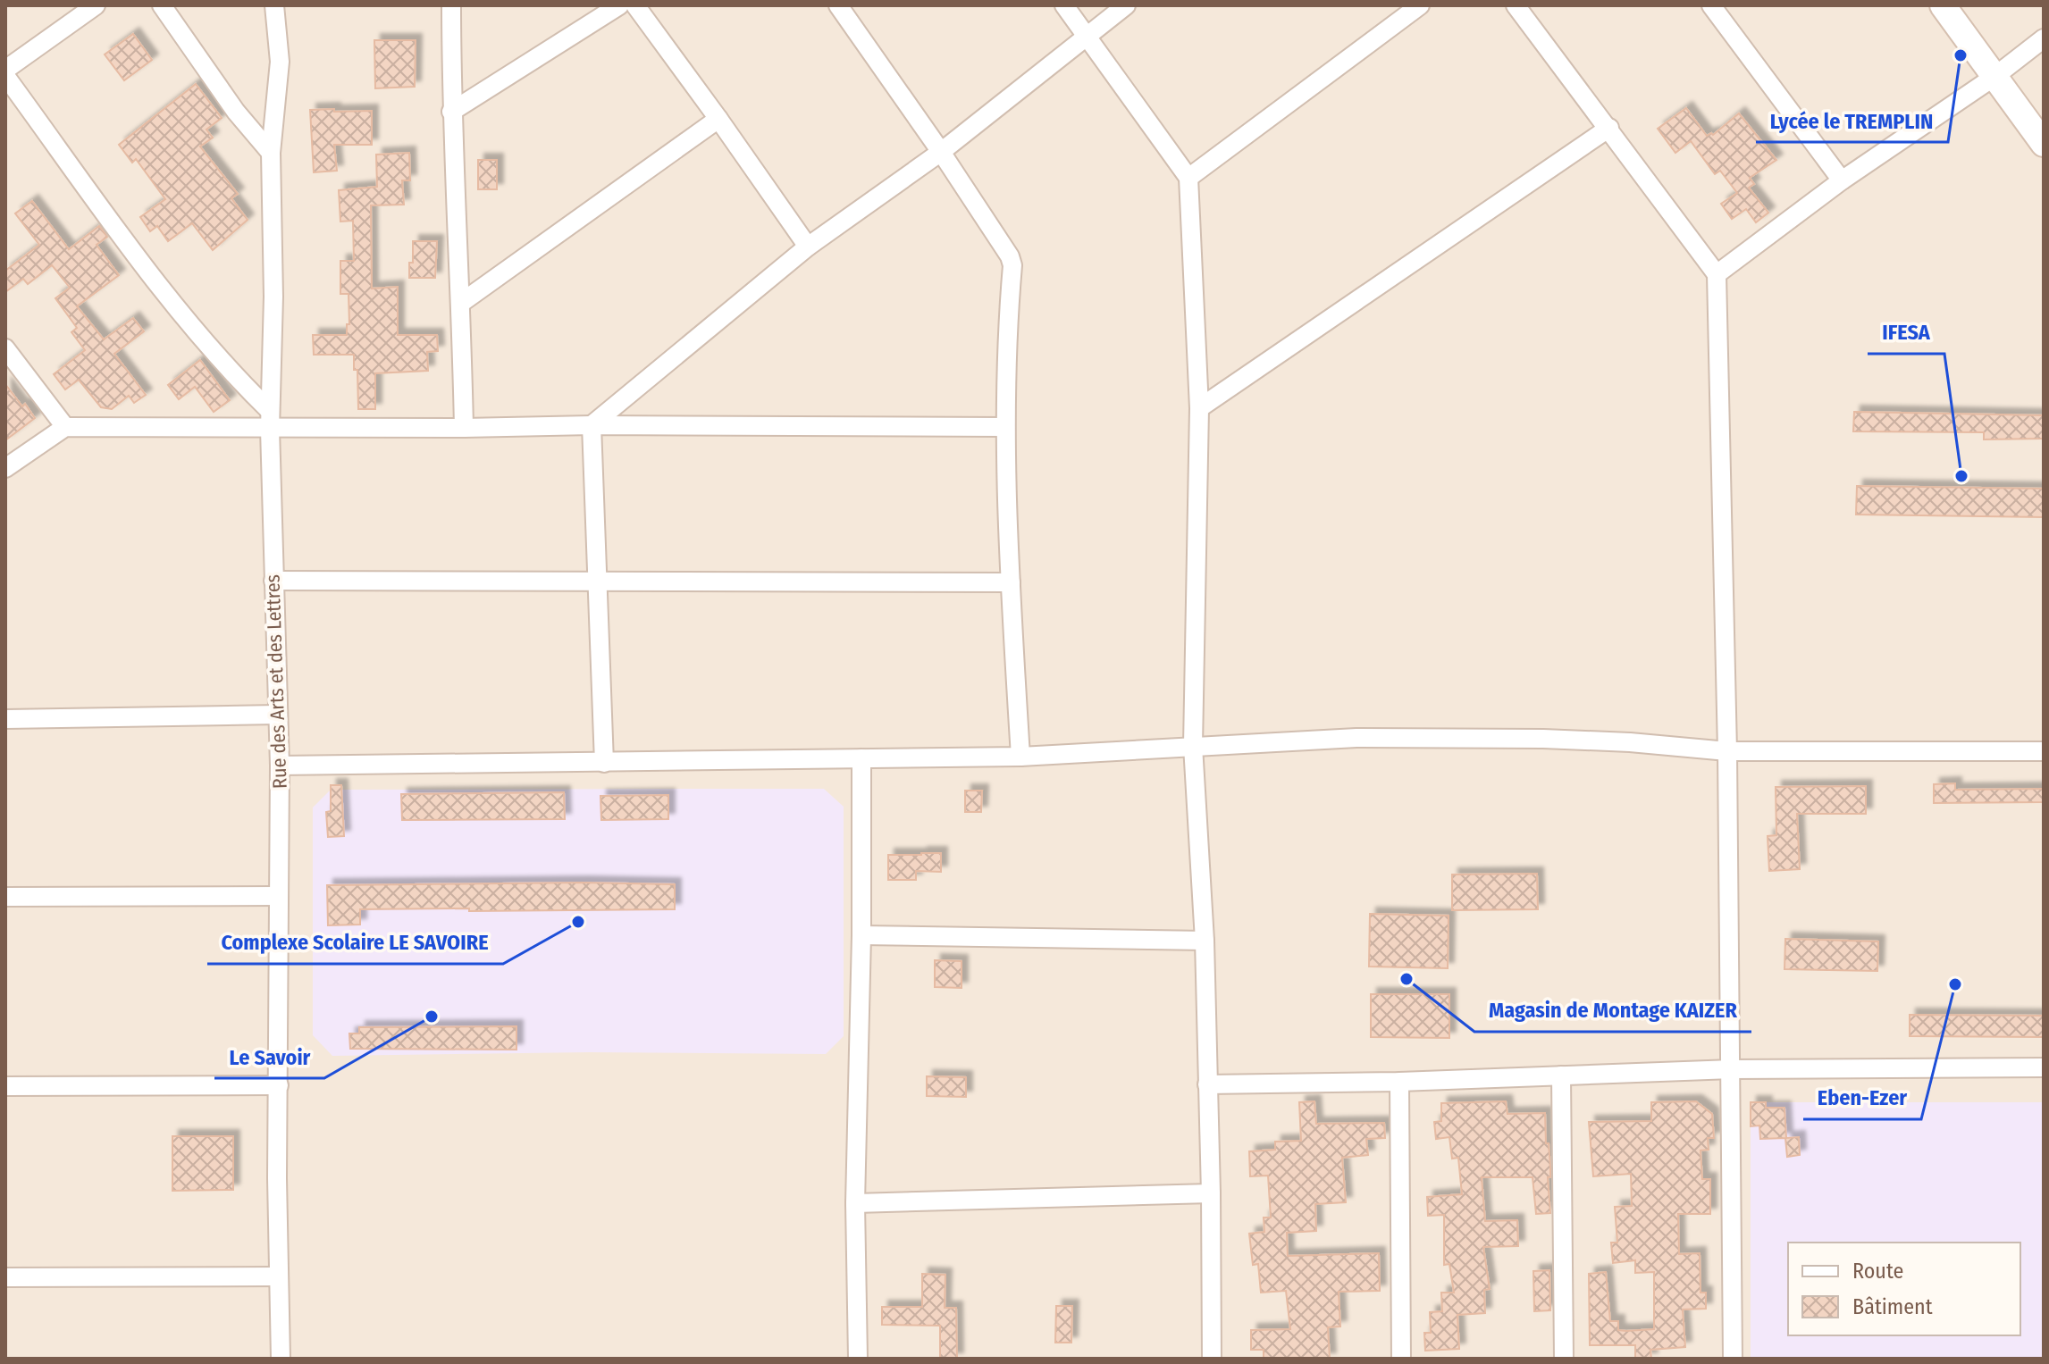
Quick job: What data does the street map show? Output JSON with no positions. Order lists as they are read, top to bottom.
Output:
{
  "streets": {
    "street": ["Rue des Arts et des Lettres"]
  },
  "places": [
    "Lycée le TREMPLIN",
    "IFESA",
    "Complexe Scolaire LE SAVOIRE",
    "Magasin de Montage KAIZER",
    "Eben-Ezer",
    "Le Savoir"
  ],
  "legend": ["Route", "Bâtiment"]
}
